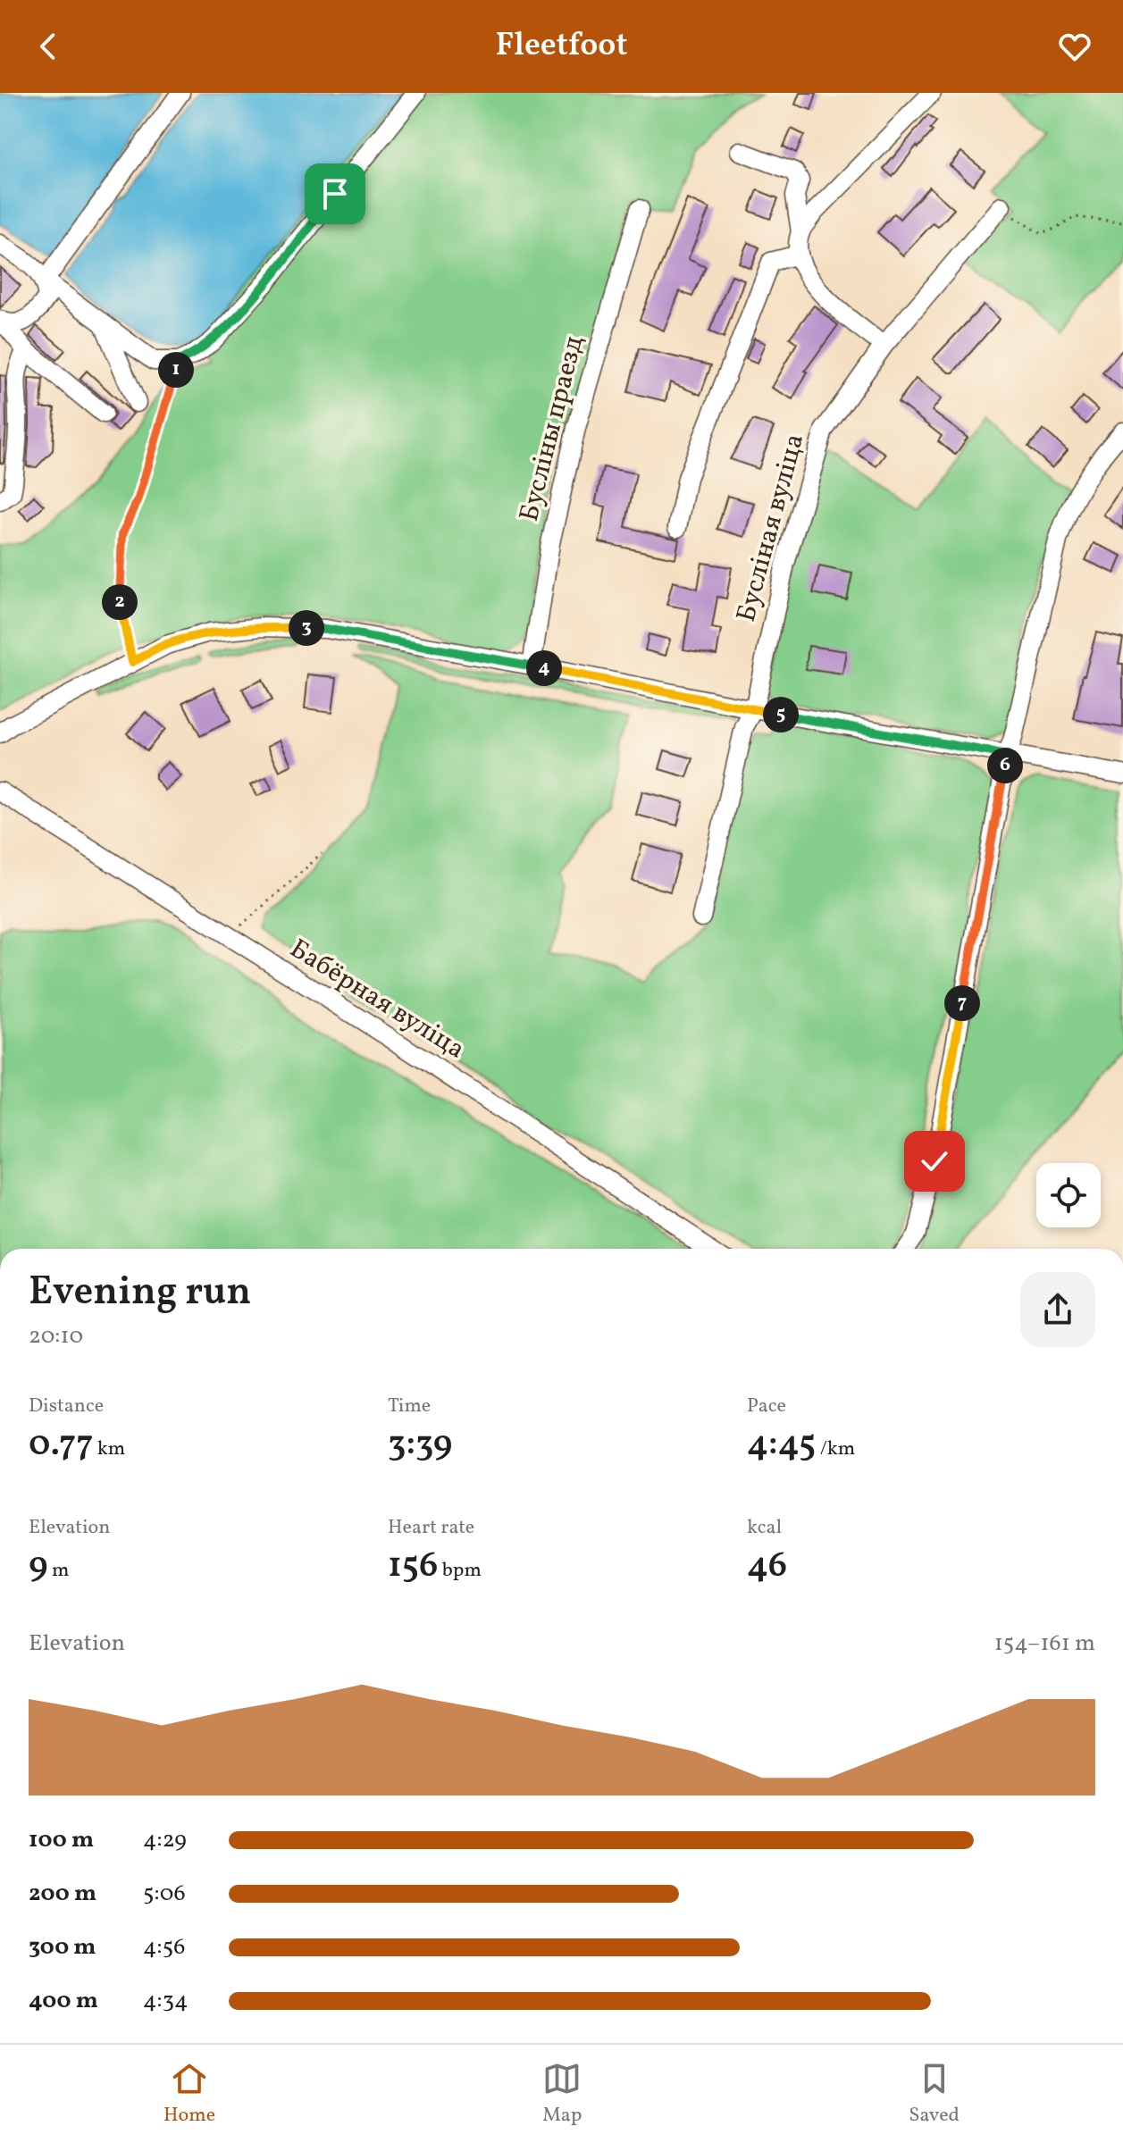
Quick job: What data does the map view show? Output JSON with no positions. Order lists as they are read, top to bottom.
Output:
{
  "streets": {
    "street": ["Бусліны праезд", "Бусліная вуліца", "Бабёрная вуліца"]
  },
  "page": {
    "header": "Fleetfoot",
    "pins": [
      "1",
      "2",
      "3",
      "4",
      "5",
      "6",
      "7"
    ],
    "heading": ["Evening run", "20:10"],
    "stats": [
      ["Distance", "0.77 km"],
      ["Time", "3:39"],
      ["Pace", "4:45 /km"],
      ["Elevation", "9 m"],
      ["Heart rate", "156 bpm"],
      ["kcal", "46"]
    ],
    "chart": ["Elevation", "154–161 m"],
    "list": [
      {
        "name": "100 m",
        "note": "4:29"
      },
      {
        "name": "200 m",
        "note": "5:06"
      },
      {
        "name": "300 m",
        "note": "4:56"
      },
      {
        "name": "400 m",
        "note": "4:34"
      }
    ],
    "tabs": ["Home", "Map", "Saved"]
  }
}
